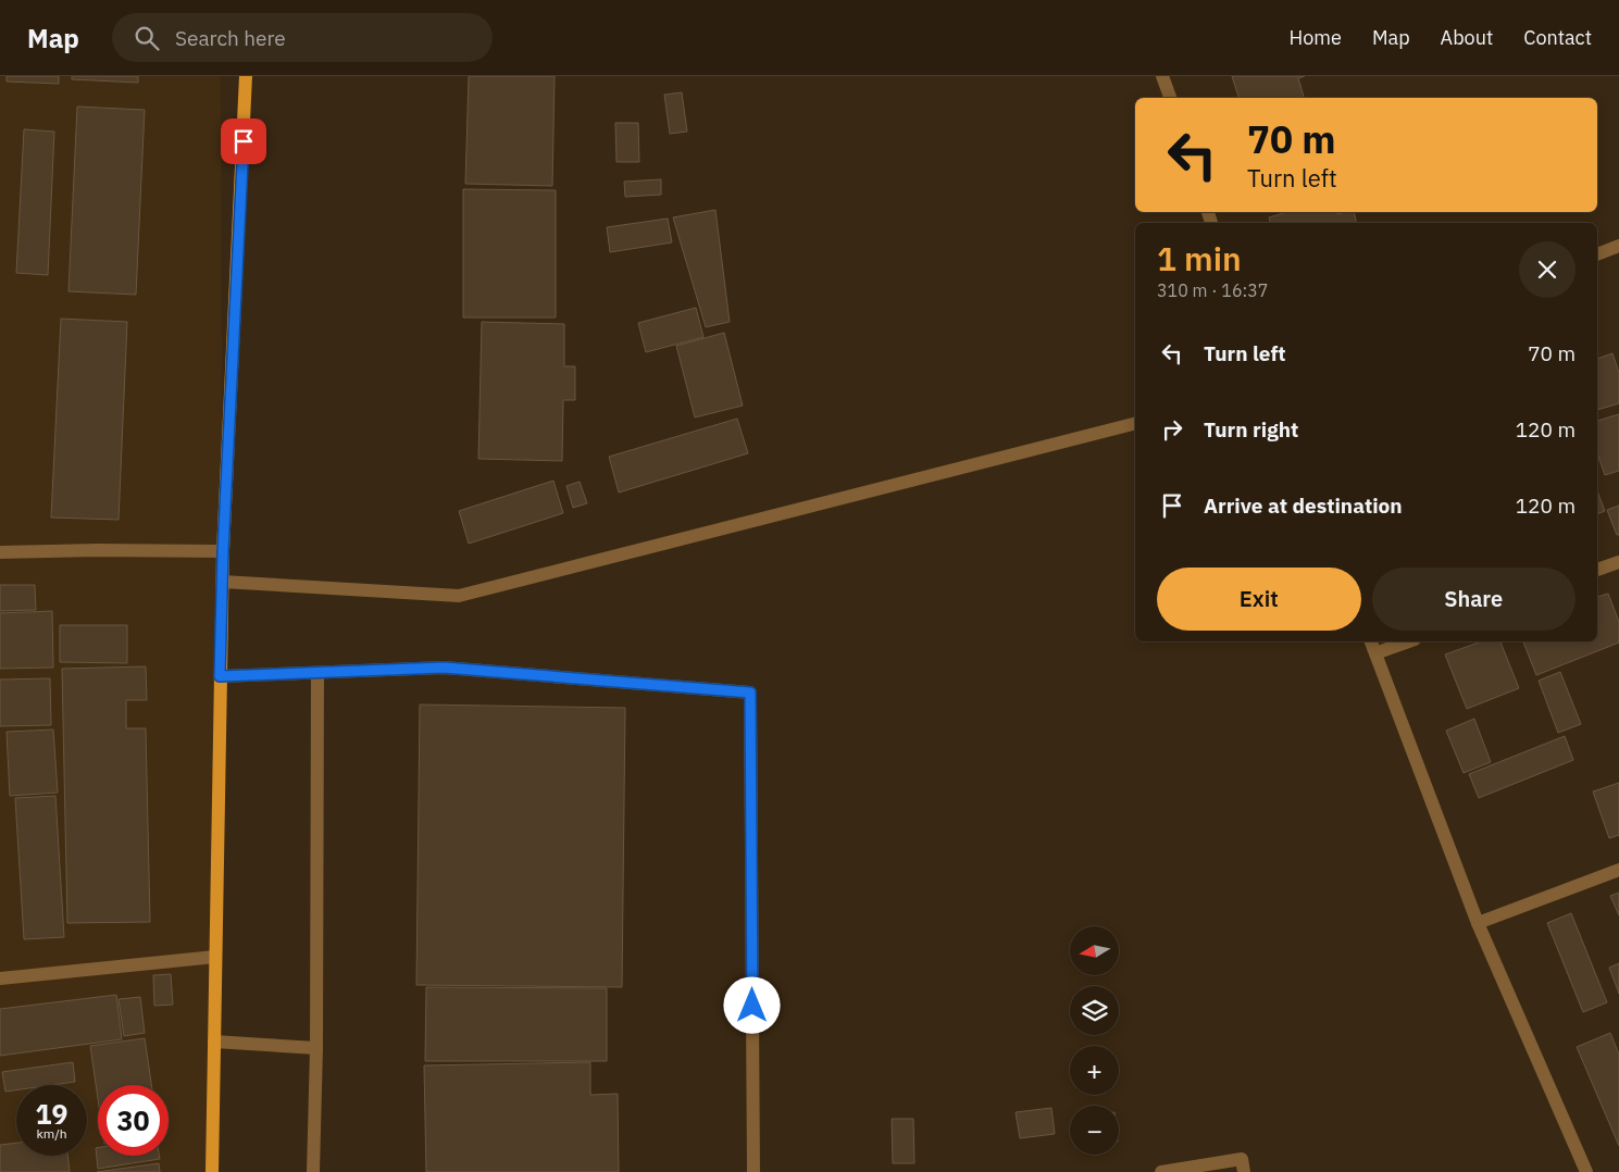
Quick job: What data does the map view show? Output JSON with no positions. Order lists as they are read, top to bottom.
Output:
{
  "north": "left",
  "page": {
    "header": "Map",
    "search": "Search here",
    "nav": [
      "Home",
      "Map",
      "About",
      "Contact"
    ],
    "turn": ["70 m", "Turn left"],
    "heading": ["1 min", "310 m · 16:37"],
    "list": [
      {
        "name": "Turn left",
        "value": "70 m"
      },
      {
        "name": "Turn right",
        "value": "120 m"
      },
      {
        "name": "Arrive at destination",
        "value": "120 m"
      }
    ],
    "buttons": ["Exit", "Share"],
    "map_buttons": ["+", "−"],
    "speed": "19 km/h",
    "limit": "30"
  }
}
